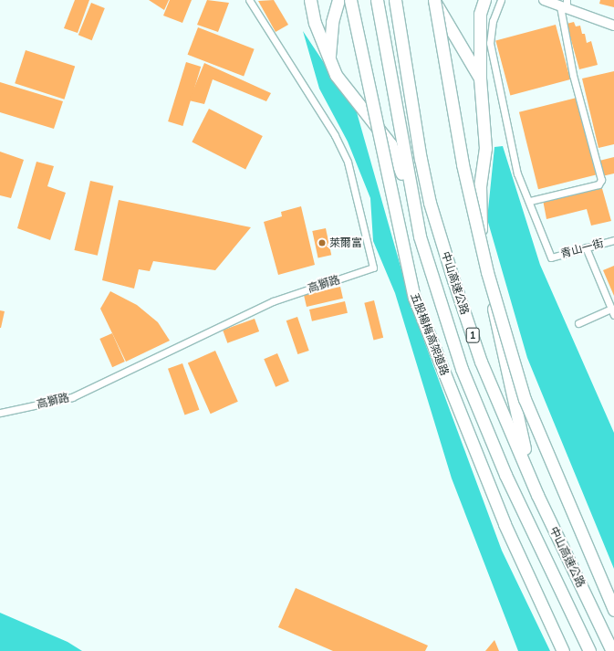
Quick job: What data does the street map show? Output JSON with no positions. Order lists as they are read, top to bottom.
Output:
{
  "streets": {
    "highway": ["中山高速公路", "五股楊梅高架道路", "1"],
    "street": ["青山一街", "高獅路"]
  },
  "places": ["萊爾富"]
}
